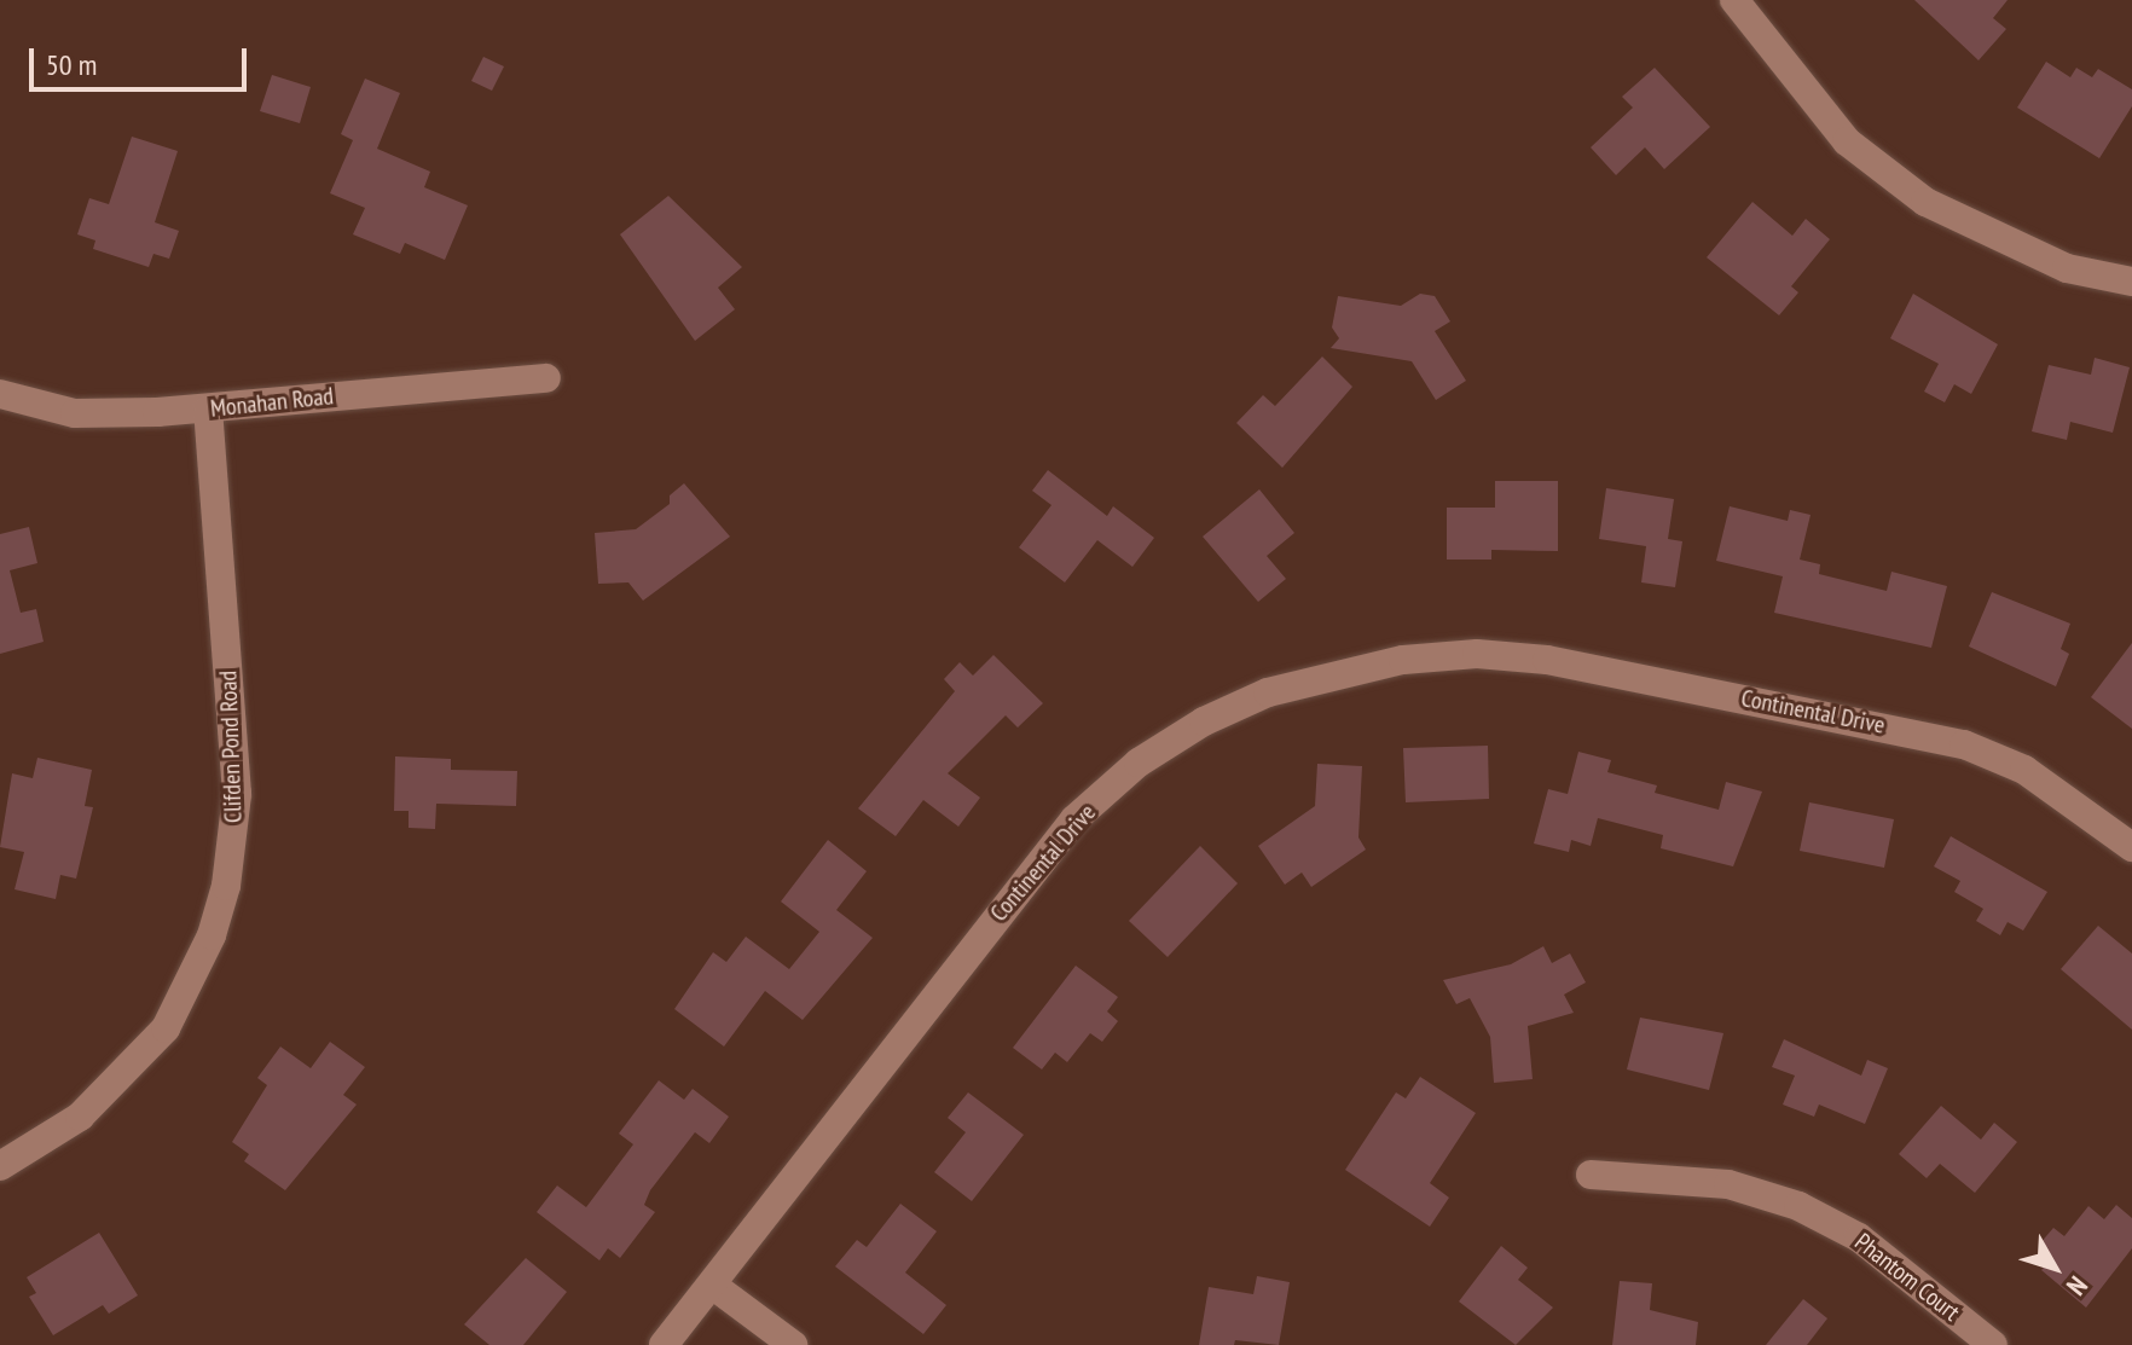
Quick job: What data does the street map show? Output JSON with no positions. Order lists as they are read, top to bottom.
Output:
{
  "streets": {
    "street": [
      "Monahan Road",
      "Continental Drive",
      "Clifden Pond Road",
      "Phantom Court"
    ]
  },
  "crossings": [
    ["Monahan Road", "Clifden Pond Road"]
  ],
  "scale_bar": "50 m",
  "north": "bottom right"
}
